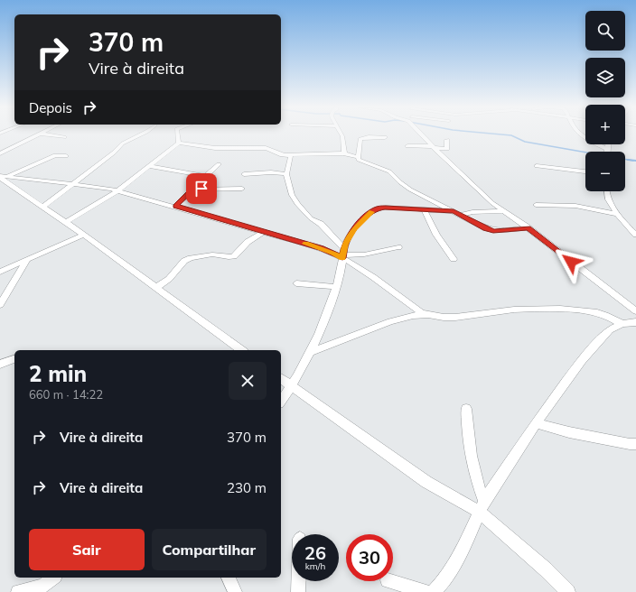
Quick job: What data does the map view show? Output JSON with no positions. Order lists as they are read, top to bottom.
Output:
{
  "page": {
    "map_buttons": ["+", "−"],
    "turn": ["370 m", "Vire à direita"],
    "then": "Depois",
    "heading": ["2 min", "660 m · 14:22"],
    "list": [
      {
        "name": "Vire à direita",
        "value": "370 m"
      },
      {
        "name": "Vire à direita",
        "value": "230 m"
      }
    ],
    "buttons": ["Sair", "Compartilhar"],
    "speed": "26 km/h",
    "limit": "30"
  }
}
